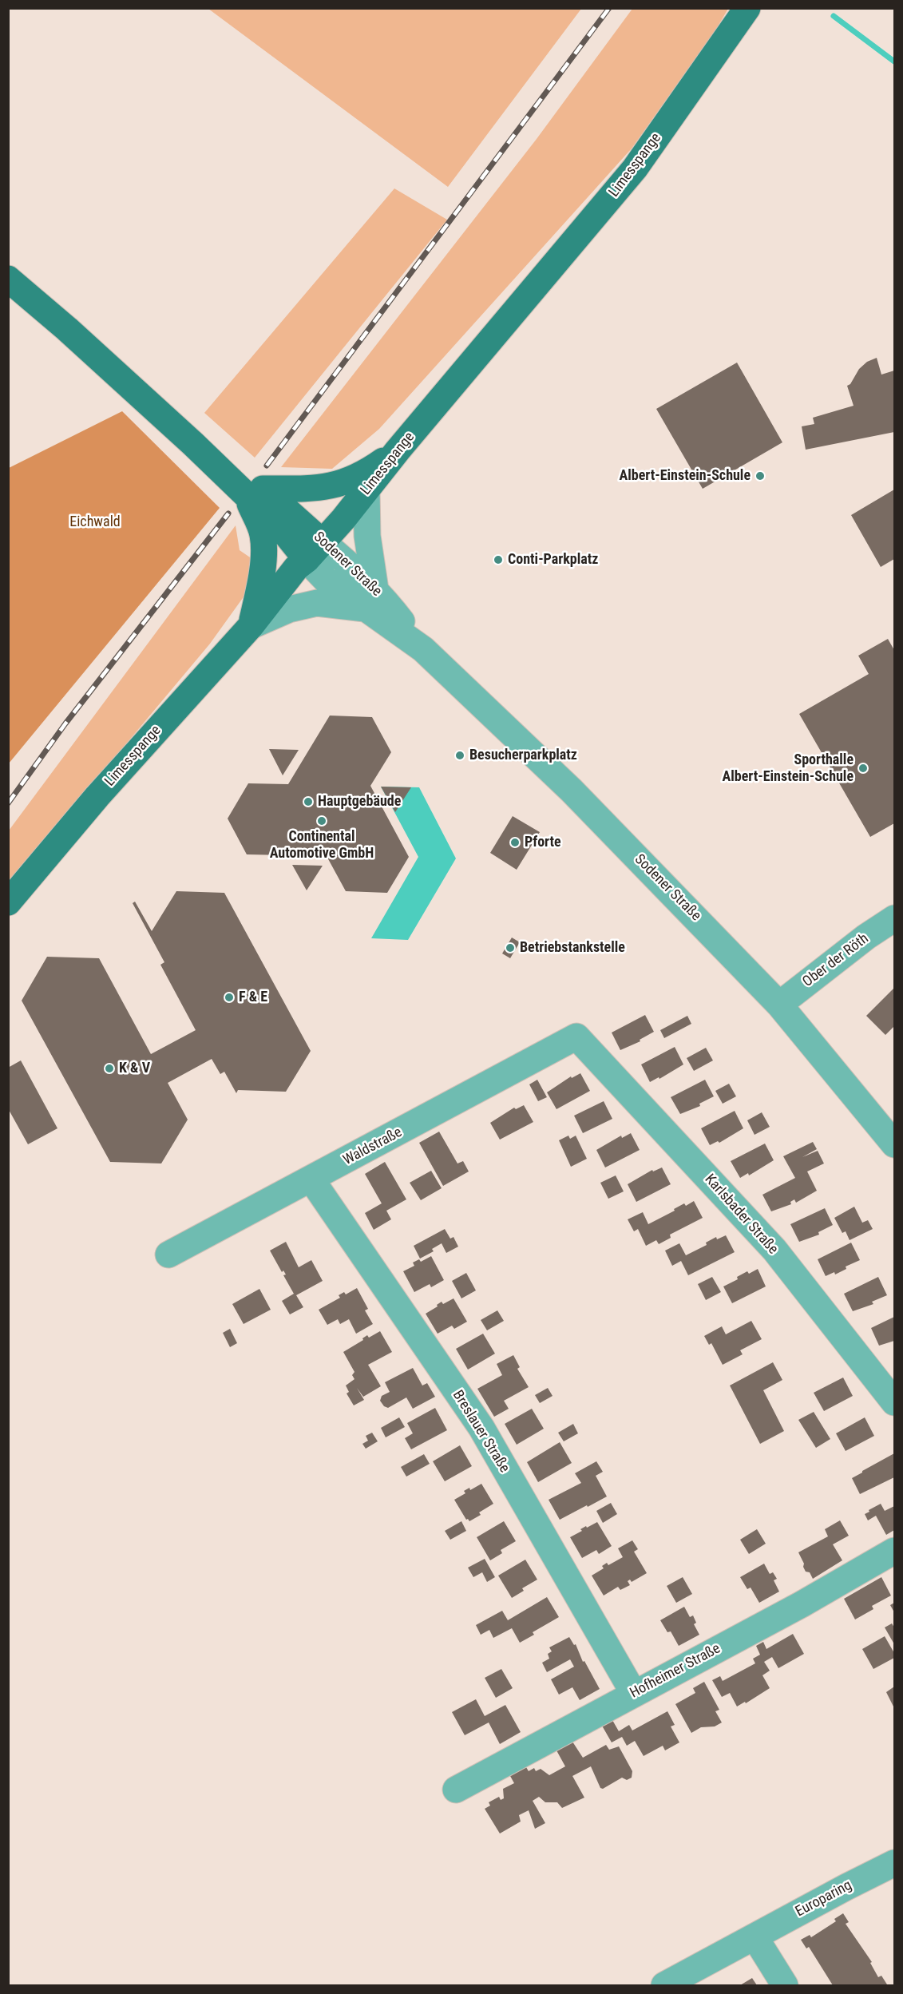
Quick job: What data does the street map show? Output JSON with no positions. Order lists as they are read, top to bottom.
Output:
{
  "streets": {
    "main road": ["Limesspange"],
    "street": [
      "Sodener Straße",
      "Ober der Röth",
      "Waldstraße",
      "Karlsbader Straße",
      "Breslauer Straße",
      "Hofheimer Straße",
      "Europaring"
    ]
  },
  "crossings": [
    ["Limesspange", "Sodener Straße"],
    ["Sodener Straße", "Ober der Röth"],
    ["Waldstraße", "Karlsbader Straße"],
    ["Waldstraße", "Breslauer Straße"],
    ["Breslauer Straße", "Hofheimer Straße"]
  ],
  "parks": ["Eichwald"],
  "places": [
    "Albert-Einstein-Schule",
    "Conti-Parkplatz",
    "Besucherparkplatz",
    "Sporthalle Albert-Einstein-Schule",
    "Hauptgebäude",
    "Continental Automotive GmbH",
    "Pforte",
    "Betriebstankstelle",
    "F & E",
    "K & V"
  ]
}
